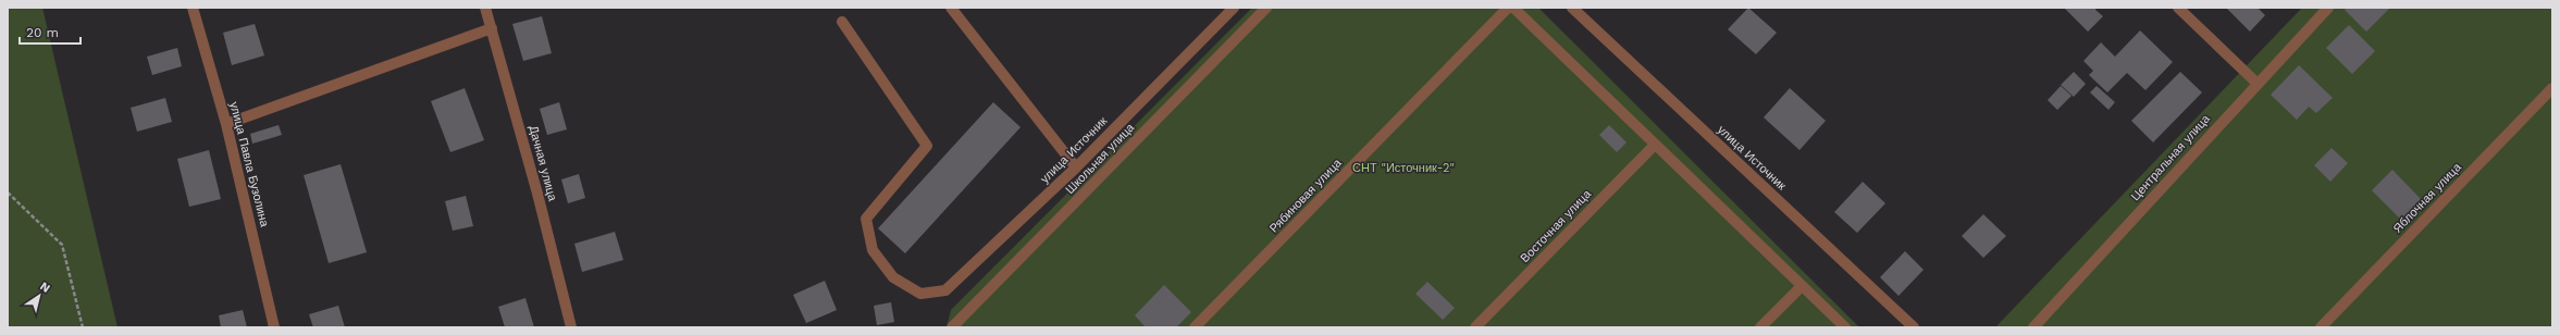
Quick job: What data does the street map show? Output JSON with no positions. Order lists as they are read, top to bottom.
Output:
{
  "streets": {
    "street": [
      "улица Источник",
      "Центральная улица",
      "Школьная улица",
      "Дачная улица",
      "улица Павла Бузолина",
      "Рябиновая улица",
      "Яблочная улица",
      "Восточная улица"
    ]
  },
  "parks": ["СНТ \"Источник-2\""],
  "scale_bar": "20 m",
  "north": "top right"
}
